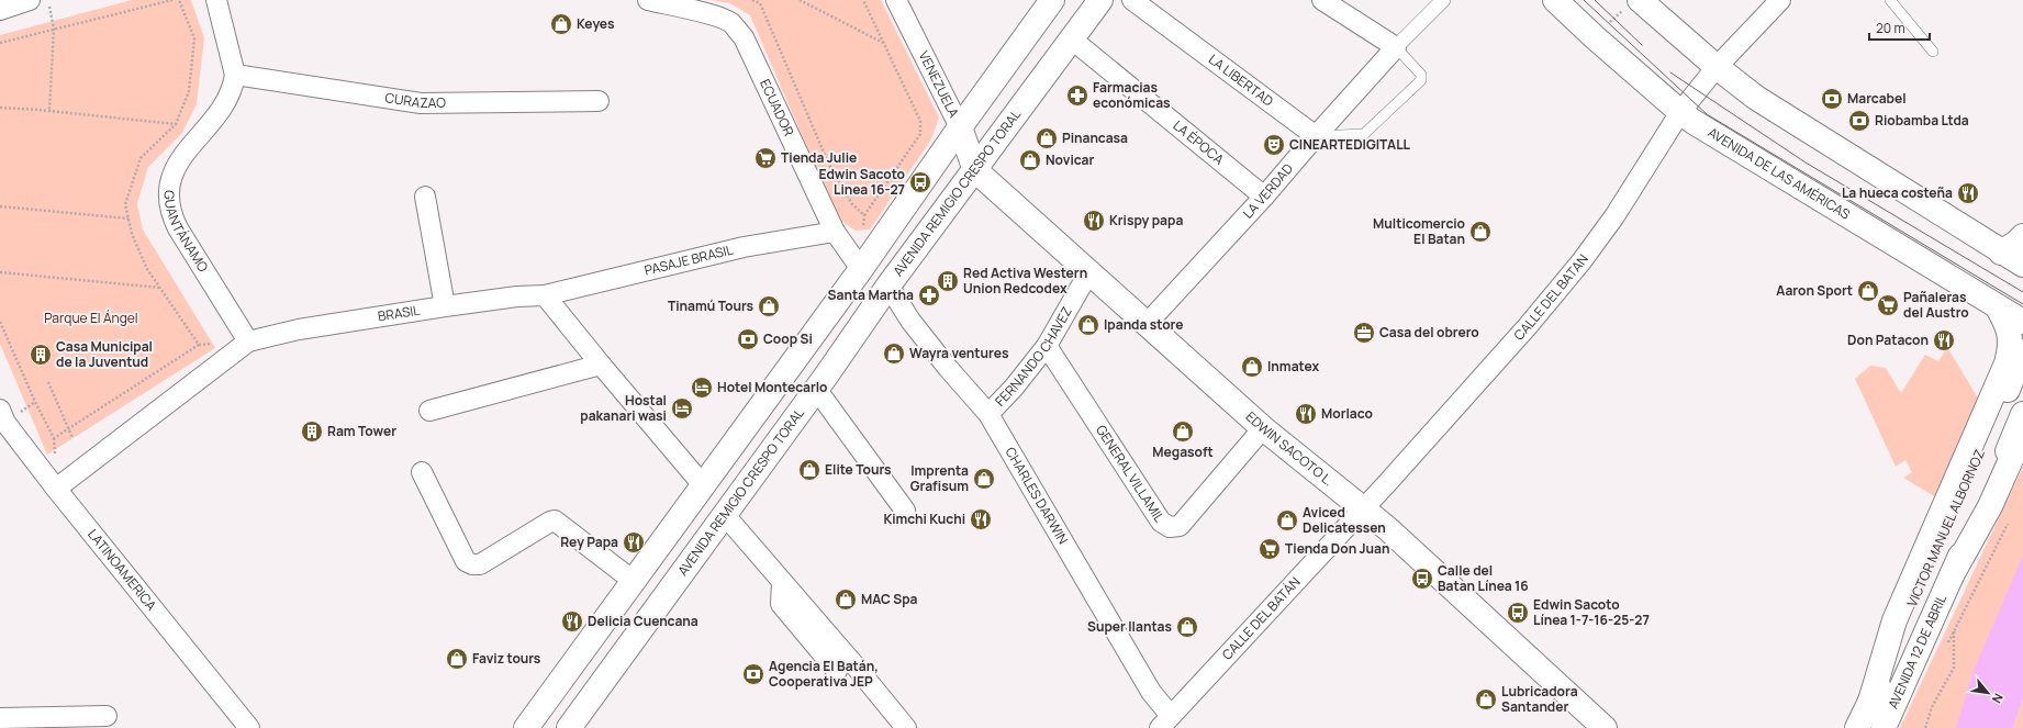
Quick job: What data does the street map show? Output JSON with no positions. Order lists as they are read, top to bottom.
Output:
{
  "streets": {
    "main road": [
      "VENEZUELA",
      "AVENIDA DE LAS AMÉRICAS",
      "AVENIDA REMIGIO CRESPO TORAL",
      "EDWIN SACOTO L.",
      "VICTOR MANUEL ALBORNOZ",
      "AVENIDA 12 DE ABRIL"
    ],
    "street": [
      "LA LIBERTAD",
      "CURAZAO",
      "ECUADOR",
      "LA ÉPOCA",
      "LA VERDAD",
      "GUANTÁNAMO",
      "PASAJE BRASIL",
      "CALLE DEL BATAN",
      "BRASIL",
      "FERNANDO CHAVEZ",
      "GENERAL VILLAMIL",
      "CHARLES DARWIN",
      "LATINOAMERICA",
      "CALLE DEL BATÁN"
    ]
  },
  "crossings": [
    ["LA LIBERTAD", "LA VERDAD"],
    ["VENEZUELA", "AVENIDA REMIGIO CRESPO TORAL"],
    ["VENEZUELA", "EDWIN SACOTO L."],
    ["CURAZAO", "GUANTÁNAMO"],
    ["ECUADOR", "PASAJE BRASIL"],
    ["LA ÉPOCA", "LA VERDAD"],
    ["LA ÉPOCA", "AVENIDA REMIGIO CRESPO TORAL"],
    ["AVENIDA DE LAS AMÉRICAS", "CALLE DEL BATAN"],
    ["LA VERDAD", "EDWIN SACOTO L."],
    ["AVENIDA REMIGIO CRESPO TORAL", "EDWIN SACOTO L."],
    ["AVENIDA REMIGIO CRESPO TORAL", "CHARLES DARWIN"],
    ["GUANTÁNAMO", "BRASIL"],
    ["PASAJE BRASIL", "BRASIL"],
    ["CALLE DEL BATAN", "EDWIN SACOTO L."],
    ["CALLE DEL BATAN", "CALLE DEL BATÁN"],
    ["BRASIL", "LATINOAMERICA"],
    ["FERNANDO CHAVEZ", "EDWIN SACOTO L."],
    ["FERNANDO CHAVEZ", "GENERAL VILLAMIL"],
    ["FERNANDO CHAVEZ", "CHARLES DARWIN"],
    ["EDWIN SACOTO L.", "GENERAL VILLAMIL"],
    ["EDWIN SACOTO L.", "CALLE DEL BATÁN"],
    ["CHARLES DARWIN", "CALLE DEL BATÁN"],
    ["VICTOR MANUEL ALBORNOZ", "AVENIDA 12 DE ABRIL"]
  ],
  "parks": ["Parque El Ángel"],
  "places": {
    "shop": [
      "Keyes",
      "Pinancasa",
      "Novicar",
      "Multicomercio El Batan",
      "Aaron Sport",
      "Tinamú Tours",
      "Ipanda store",
      "Wayra ventures",
      "Inmatex",
      "Megasoft",
      "Elite Tours",
      "Imprenta Grafisum",
      "Aviced Delicatessen",
      "MAC Spa",
      "Super llantas",
      "Faviz tours",
      "Lubricadora Santander"
    ],
    "pharmacy": ["Farmacias económicas", "Santa Martha"],
    "bank": [
      "Marcabel",
      "Riobamba Ltda",
      "Coop Si",
      "Agencia El Batán, Cooperativa JEP"
    ],
    "theatre": ["CINEARTEDIGITALL"],
    "supermarket": ["Tienda Julie", "Pañaleras del Austro", "Tienda Don Juan"],
    "bus stop": ["Edwin Sacoto Linea 16-27", "Calle del Batan Línea 16", "Edwin Sacoto Línea 1-7-16-25-27"],
    "restaurant": [
      "La hueca costeña",
      "Krispy papa",
      "Don Patacon",
      "Morlaco",
      "Kimchi Kuchi",
      "Rey Papa",
      "Delicia Cuencana"
    ],
    "building": ["Red Activa Western Union Redcodex", "Casa Municipal de la Juventud", "Ram Tower"],
    "office": ["Casa del obrero"],
    "hotel": ["Hotel Montecarlo", "Hostal pakanari wasi"]
  },
  "scale_bar": "20 m",
  "north": "bottom right"
}
